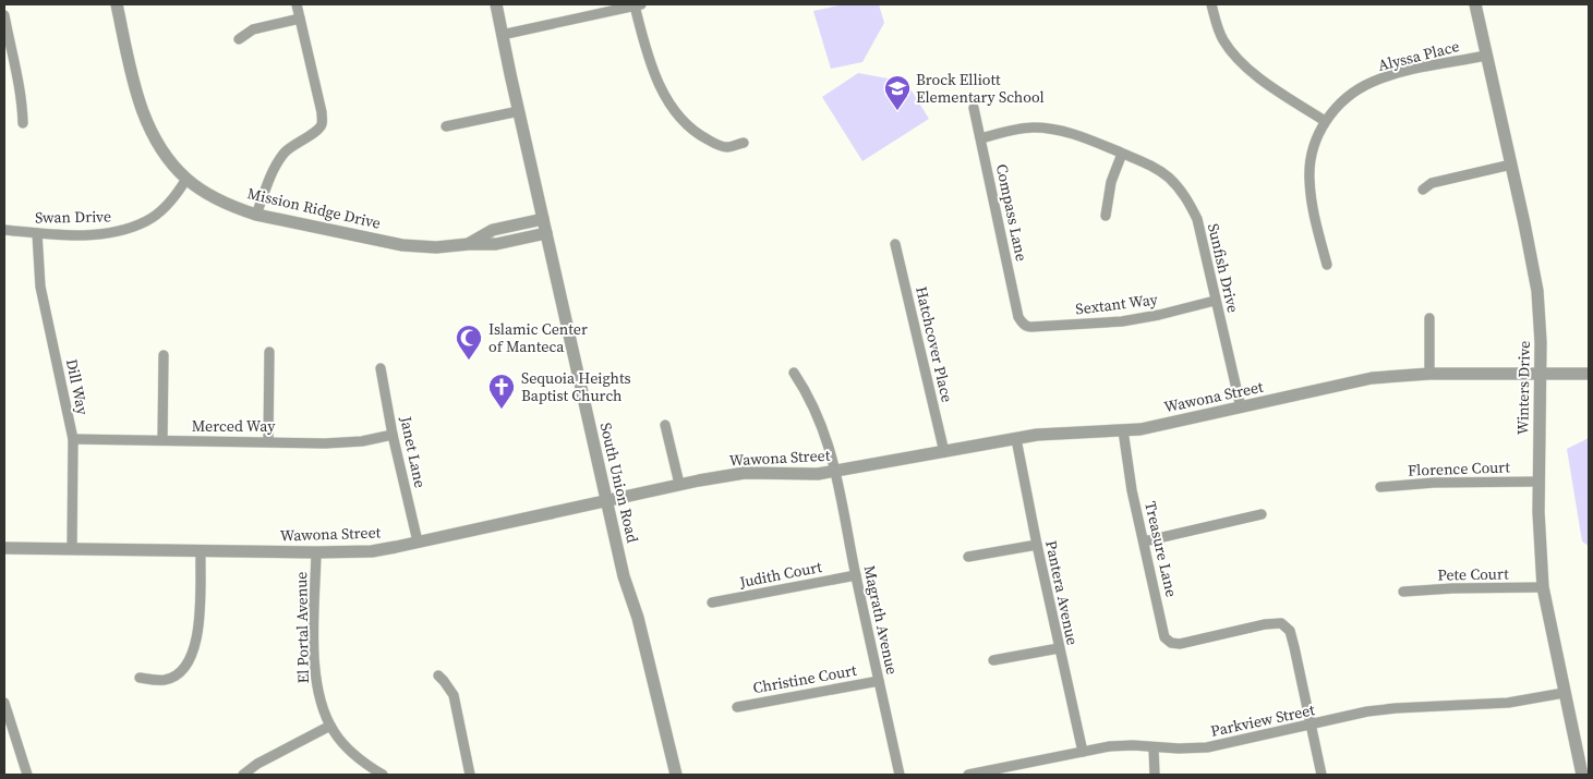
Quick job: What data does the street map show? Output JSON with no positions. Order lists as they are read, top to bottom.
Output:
{
  "streets": {
    "street": [
      "Alyssa Place",
      "Mission Ridge Drive",
      "Compass Lane",
      "Swan Drive",
      "Sunfish Drive",
      "Sextant Way",
      "Hatchcover Place",
      "Dill Way",
      "Winters Drive",
      "Wawona Street",
      "Merced Way",
      "Janet Lane",
      "Florence Court",
      "South Union Road",
      "Treasure Lane",
      "Judith Court",
      "Pete Court",
      "Pantera Avenue",
      "Magrath Avenue",
      "El Portal Avenue",
      "Christine Court",
      "Parkview Street"
    ]
  },
  "crossings": [
    ["Alyssa Place", "Winters Drive"],
    ["Mission Ridge Drive", "Swan Drive"],
    ["Mission Ridge Drive", "South Union Road"],
    ["Compass Lane", "Sunfish Drive"],
    ["Compass Lane", "Sextant Way"],
    ["Swan Drive", "Dill Way"],
    ["Sunfish Drive", "Sextant Way"],
    ["Sunfish Drive", "Wawona Street"],
    ["Hatchcover Place", "Wawona Street"],
    ["Dill Way", "Wawona Street"],
    ["Dill Way", "Merced Way"],
    ["Winters Drive", "Wawona Street"],
    ["Winters Drive", "Florence Court"],
    ["Winters Drive", "Pete Court"],
    ["Winters Drive", "Parkview Street"],
    ["Wawona Street", "Janet Lane"],
    ["Wawona Street", "South Union Road"],
    ["Wawona Street", "Treasure Lane"],
    ["Wawona Street", "Pantera Avenue"],
    ["Wawona Street", "Magrath Avenue"],
    ["Wawona Street", "El Portal Avenue"],
    ["Merced Way", "Janet Lane"],
    ["Treasure Lane", "Parkview Street"],
    ["Judith Court", "Magrath Avenue"],
    ["Pantera Avenue", "Parkview Street"],
    ["Magrath Avenue", "Christine Court"]
  ],
  "places": {
    "school or university": ["Brock Elliott Elementary School"],
    "mosque": ["Islamic Center of Manteca"],
    "church": ["Sequoia Heights Baptist Church"]
  }
}
